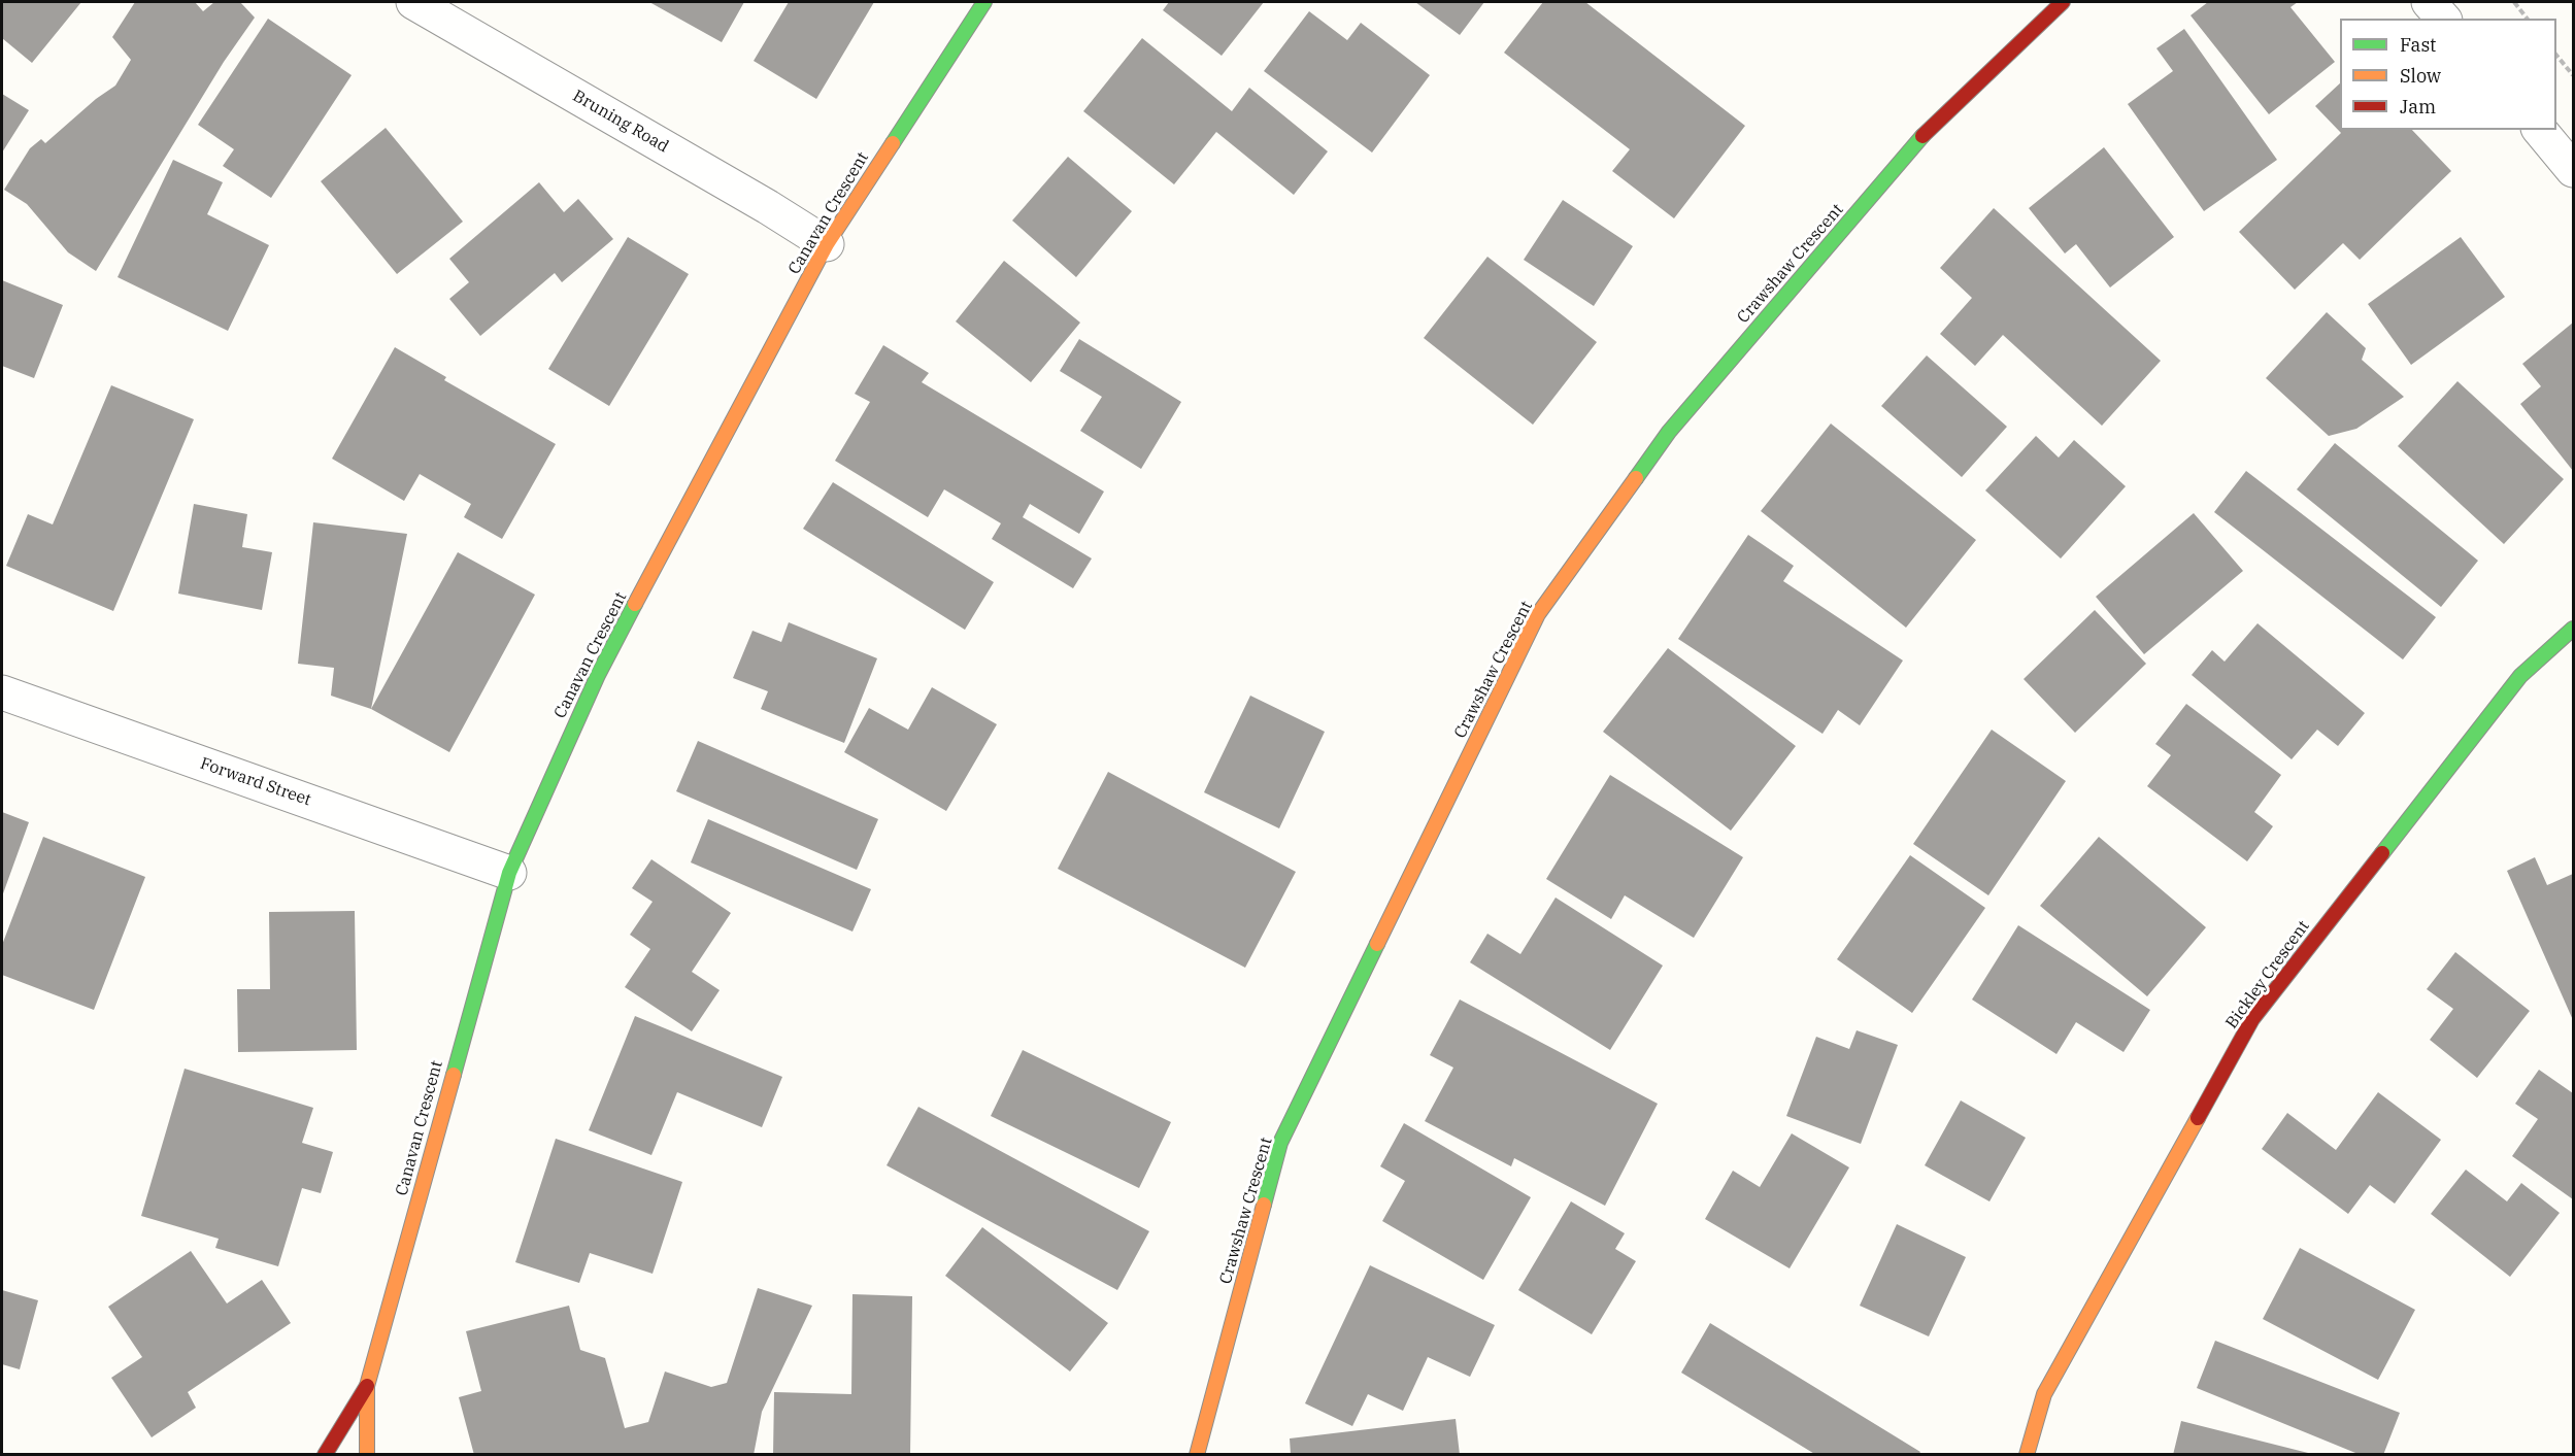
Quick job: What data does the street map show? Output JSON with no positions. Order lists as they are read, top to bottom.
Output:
{
  "streets": {
    "street": [
      "Bruning Road",
      "Canavan Crescent",
      "Crawshaw Crescent",
      "Forward Street",
      "Bickley Crescent"
    ]
  },
  "crossings": [
    ["Bruning Road", "Canavan Crescent"],
    ["Canavan Crescent", "Forward Street"]
  ],
  "legend": ["Fast", "Slow", "Jam"]
}
